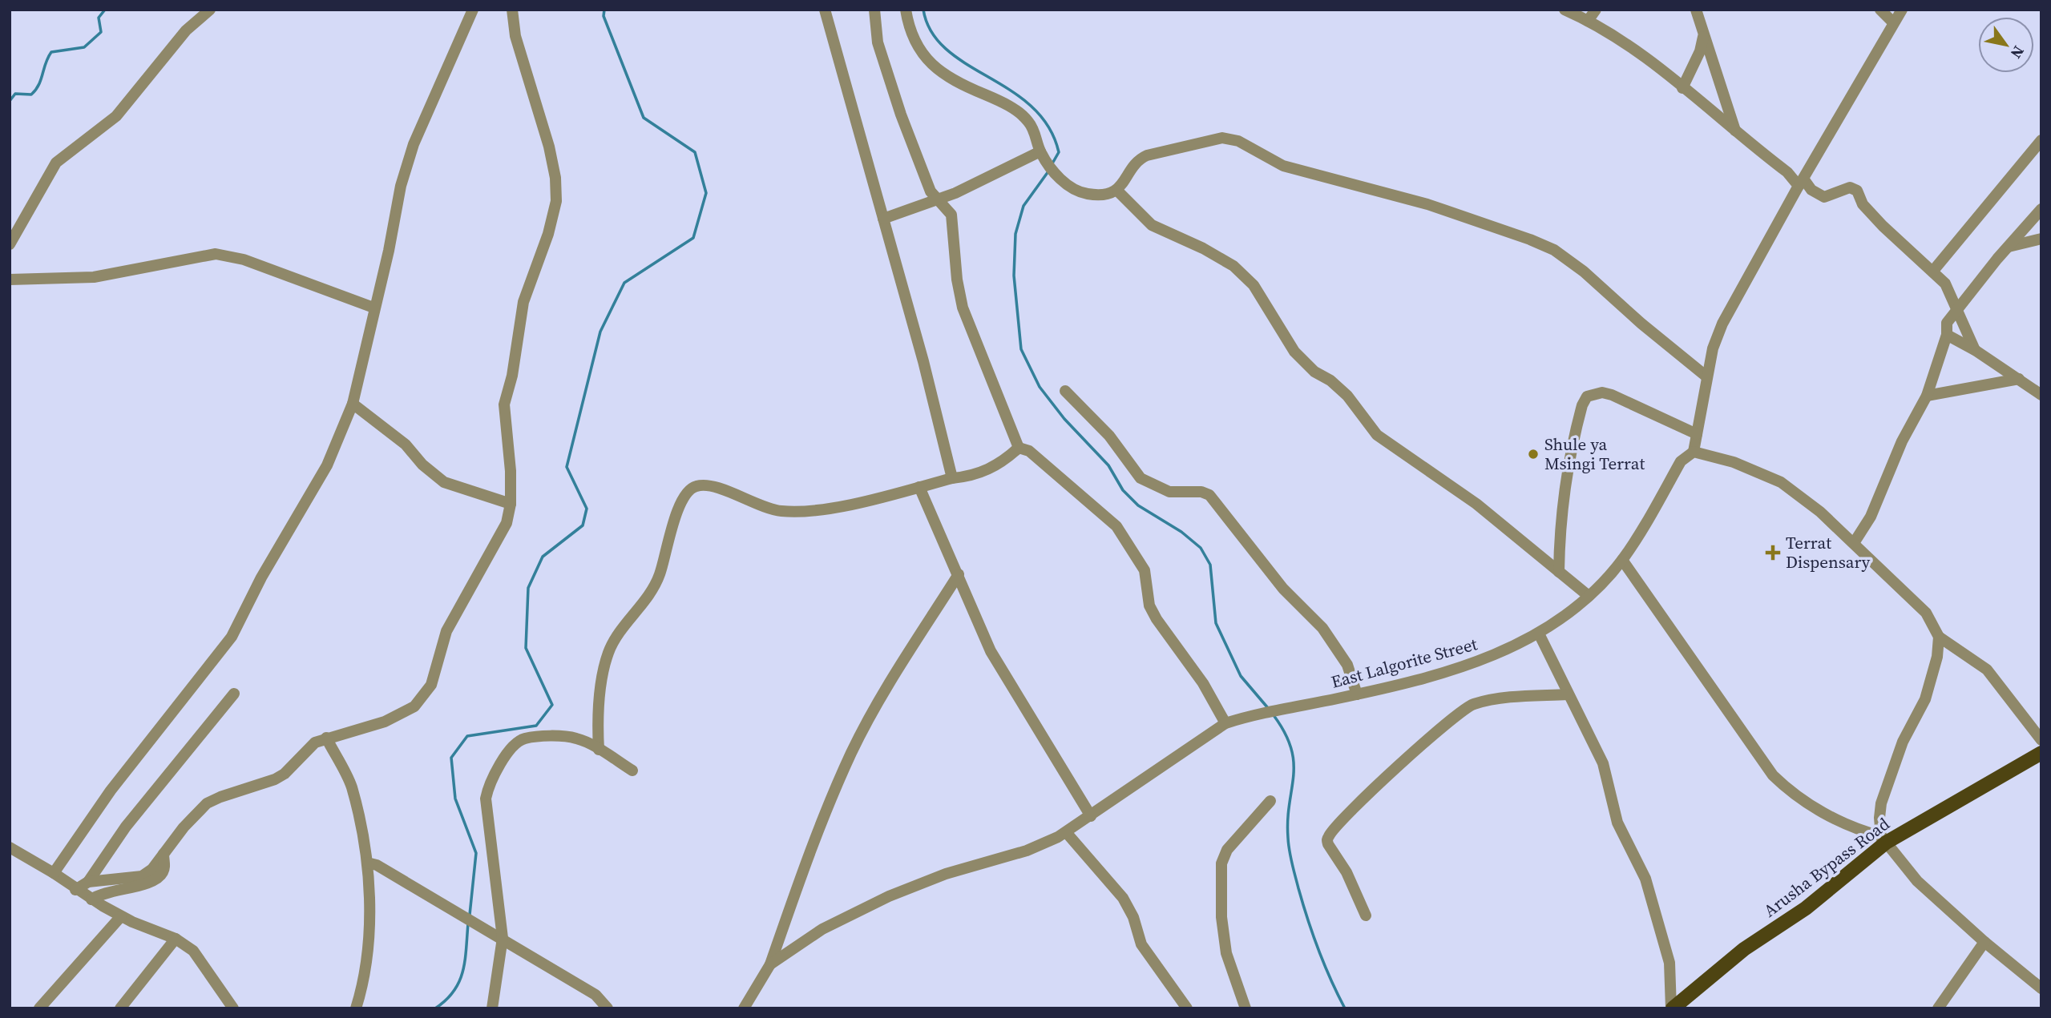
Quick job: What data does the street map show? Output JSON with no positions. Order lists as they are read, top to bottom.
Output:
{
  "streets": {
    "main road": ["Arusha Bypass Road"],
    "street": ["East Lalgorite Street"]
  },
  "places": {
    "other": ["Shule ya Msingi Terrat"],
    "health": ["Terrat Dispensary"]
  },
  "north": "bottom right"
}
